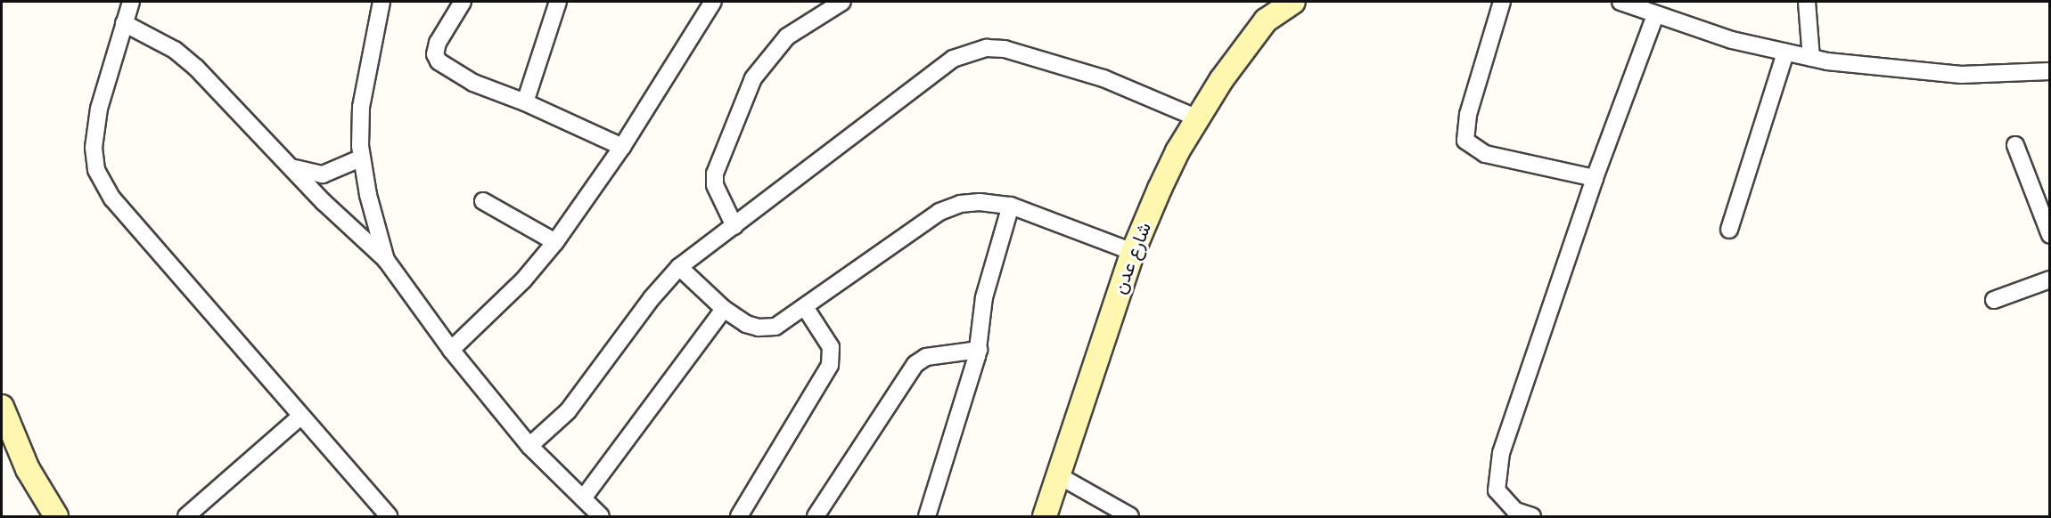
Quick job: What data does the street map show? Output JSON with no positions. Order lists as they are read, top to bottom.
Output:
{
  "streets": {
    "street": ["شارع عدن"]
  }
}
